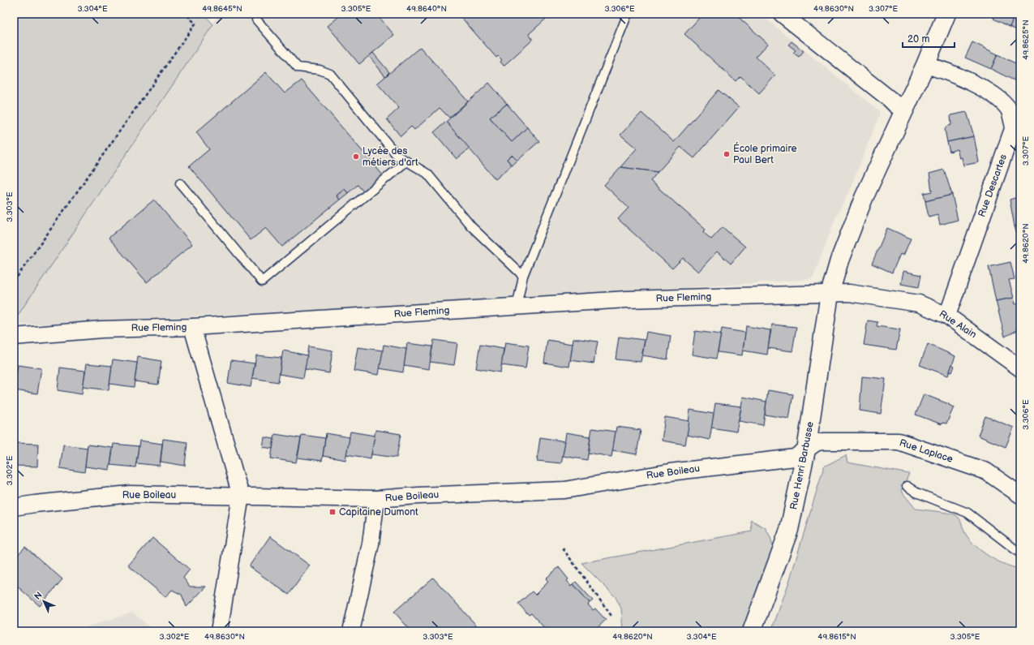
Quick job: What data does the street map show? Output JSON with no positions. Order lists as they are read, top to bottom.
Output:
{
  "streets": {
    "street": [
      "Rue Descartes",
      "Rue Fleming",
      "Rue Alain",
      "Rue Laplace",
      "Rue Henri Barbusse",
      "Rue Boileau"
    ]
  },
  "crossings": [
    ["Rue Descartes", "Rue Alain"],
    ["Rue Descartes", "Rue Henri Barbusse"],
    ["Rue Fleming", "Rue Alain"],
    ["Rue Fleming", "Rue Henri Barbusse"],
    ["Rue Alain", "Rue Henri Barbusse"],
    ["Rue Laplace", "Rue Henri Barbusse"],
    ["Rue Laplace", "Rue Boileau"],
    ["Rue Henri Barbusse", "Rue Boileau"]
  ],
  "places": {
    "other": ["École primaire Paul Bert", "Lycée des métiers d'art"],
    "transit": ["Capitaine Dumont"]
  },
  "scale_bar": "20 m",
  "north": "top left",
  "coordinates": [
    "3.304°E",
    "49.8645°N",
    "3.305°E",
    "49.8640°N",
    "3.306°E",
    "49.8630°N",
    "3.307°E",
    "49.8625°N",
    "3.303°E",
    "49.8620°N",
    "3.302°E",
    "49.8615°N"
  ]
}
